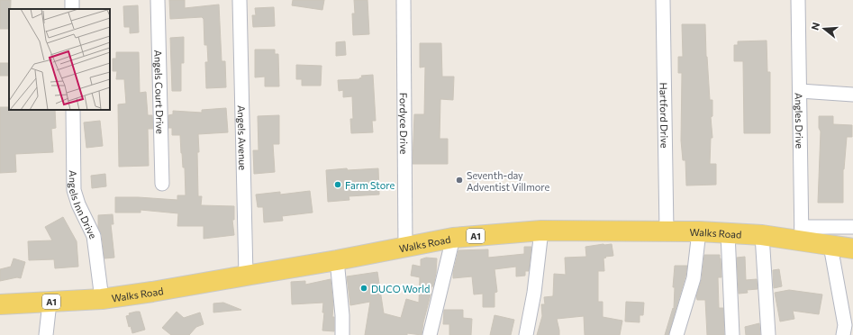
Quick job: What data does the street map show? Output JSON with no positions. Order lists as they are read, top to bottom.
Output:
{
  "streets": {
    "main road": ["Walks Road", "A1"],
    "street": [
      "Angels Court Drive",
      "Hartford Drive",
      "Angles Drive",
      "Fordyce Drive",
      "Angels Avenue",
      "Angels Inn Drive"
    ]
  },
  "crossings": [
    ["Hartford Drive", "Walks Road"],
    ["Angles Drive", "Walks Road"],
    ["Fordyce Drive", "Walks Road"],
    ["Angels Avenue", "Walks Road"],
    ["Angels Inn Drive", "Walks Road"]
  ],
  "places": ["Seventh-day Adventist Villmore", "Farm Store", "DUCO World"],
  "north": "left"
}
